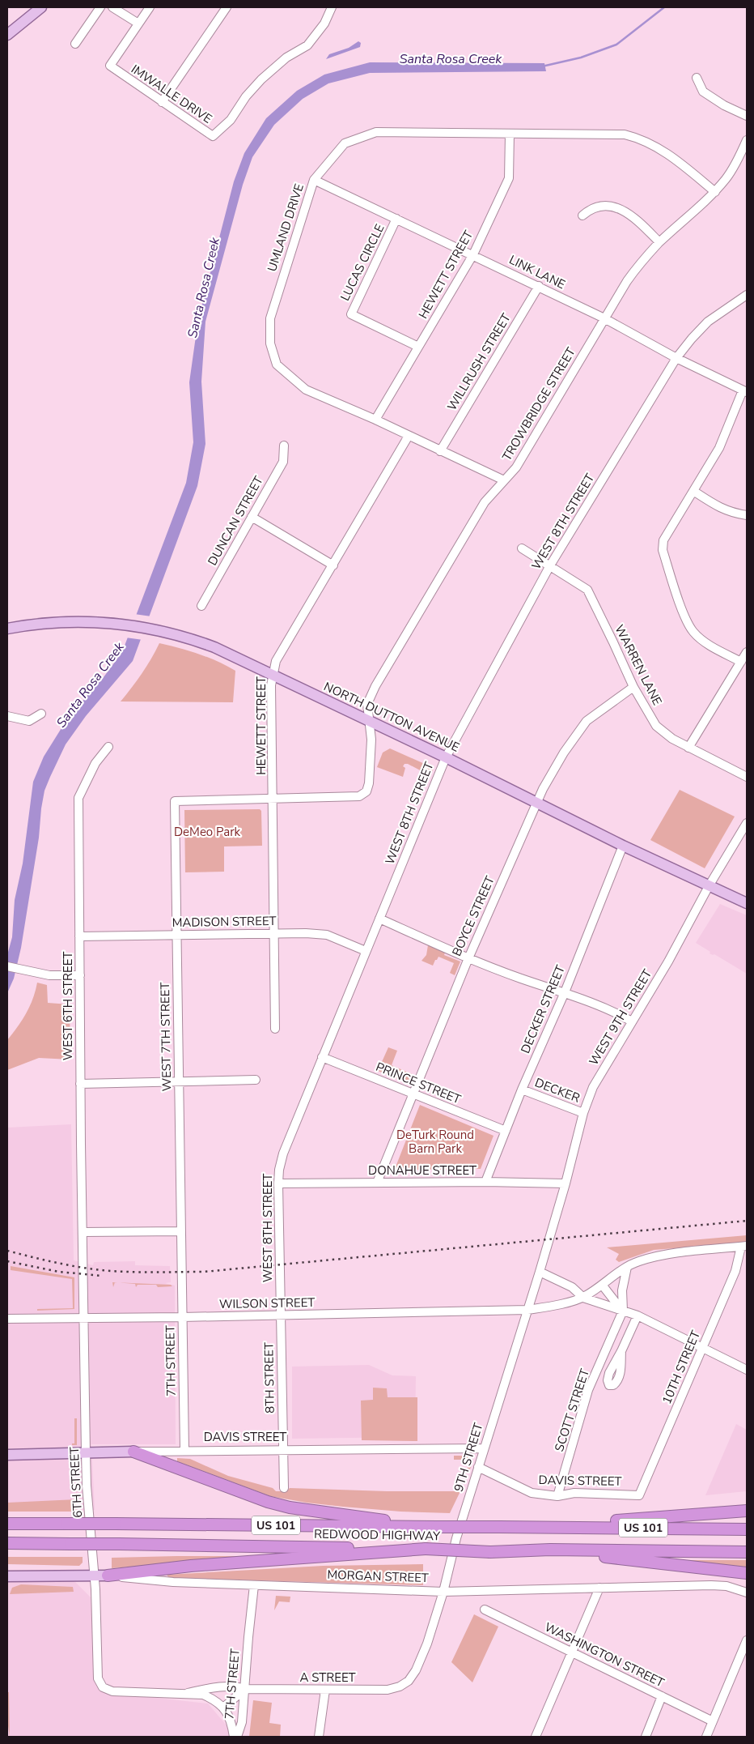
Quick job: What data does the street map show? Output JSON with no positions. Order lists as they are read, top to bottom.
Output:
{
  "streets": {
    "highway": ["US 101", "REDWOOD HIGHWAY"],
    "main road": ["NORTH DUTTON AVENUE", "DAVIS STREET", "MORGAN STREET"],
    "street": [
      "IMWALLE DRIVE",
      "UMLAND DRIVE",
      "LUCAS CIRCLE",
      "LINK LANE",
      "HEWETT STREET",
      "WILLRUSH STREET",
      "TROWBRIDGE STREET",
      "DUNCAN STREET",
      "WEST 8TH STREET",
      "WARREN LANE",
      "BOYCE STREET",
      "MADISON STREET",
      "WEST 6TH STREET",
      "DECKER STREET",
      "WEST 9TH STREET",
      "WEST 7TH STREET",
      "PRINCE STREET",
      "DECKER",
      "DONAHUE STREET",
      "WILSON STREET",
      "7TH STREET",
      "10TH STREET",
      "8TH STREET",
      "SCOTT STREET",
      "9TH STREET",
      "6TH STREET",
      "WASHINGTON STREET",
      "A STREET"
    ]
  },
  "crossings": [
    ["UMLAND DRIVE", "LINK LANE"],
    ["UMLAND DRIVE", "HEWETT STREET"],
    ["UMLAND DRIVE", "WILLRUSH STREET"],
    ["UMLAND DRIVE", "TROWBRIDGE STREET"],
    ["LUCAS CIRCLE", "LINK LANE"],
    ["LUCAS CIRCLE", "HEWETT STREET"],
    ["LINK LANE", "HEWETT STREET"],
    ["LINK LANE", "WILLRUSH STREET"],
    ["LINK LANE", "TROWBRIDGE STREET"],
    ["LINK LANE", "WEST 8TH STREET"],
    ["HEWETT STREET", "TROWBRIDGE STREET"],
    ["HEWETT STREET", "NORTH DUTTON AVENUE"],
    ["HEWETT STREET", "MADISON STREET"],
    ["HEWETT STREET", "WEST 7TH STREET"],
    ["TROWBRIDGE STREET", "NORTH DUTTON AVENUE"],
    ["TROWBRIDGE STREET", "WEST 7TH STREET"],
    ["WEST 8TH STREET", "WARREN LANE"],
    ["WEST 8TH STREET", "NORTH DUTTON AVENUE"],
    ["WEST 8TH STREET", "MADISON STREET"],
    ["WEST 8TH STREET", "PRINCE STREET"],
    ["WEST 8TH STREET", "DONAHUE STREET"],
    ["WEST 8TH STREET", "WILSON STREET"],
    ["WEST 8TH STREET", "8TH STREET"],
    ["WARREN LANE", "BOYCE STREET"],
    ["NORTH DUTTON AVENUE", "BOYCE STREET"],
    ["NORTH DUTTON AVENUE", "DECKER STREET"],
    ["NORTH DUTTON AVENUE", "WEST 9TH STREET"],
    ["BOYCE STREET", "PRINCE STREET"],
    ["BOYCE STREET", "DONAHUE STREET"],
    ["MADISON STREET", "WEST 6TH STREET"],
    ["MADISON STREET", "WEST 7TH STREET"],
    ["WEST 6TH STREET", "6TH STREET"],
    ["DECKER STREET", "PRINCE STREET"],
    ["DECKER STREET", "DECKER"],
    ["DECKER STREET", "DONAHUE STREET"],
    ["WEST 9TH STREET", "DECKER"],
    ["WEST 9TH STREET", "DONAHUE STREET"],
    ["WEST 9TH STREET", "9TH STREET"],
    ["WEST 7TH STREET", "7TH STREET"],
    ["WILSON STREET", "7TH STREET"],
    ["WILSON STREET", "8TH STREET"],
    ["WILSON STREET", "9TH STREET"],
    ["WILSON STREET", "6TH STREET"],
    ["7TH STREET", "DAVIS STREET"],
    ["7TH STREET", "MORGAN STREET"],
    ["7TH STREET", "A STREET"],
    ["10TH STREET", "DAVIS STREET"],
    ["8TH STREET", "DAVIS STREET"],
    ["SCOTT STREET", "DAVIS STREET"],
    ["DAVIS STREET", "9TH STREET"],
    ["DAVIS STREET", "6TH STREET"],
    ["9TH STREET", "MORGAN STREET"],
    ["9TH STREET", "A STREET"],
    ["6TH STREET", "MORGAN STREET"],
    ["6TH STREET", "A STREET"]
  ],
  "water": ["Santa Rosa Creek"],
  "parks": ["DeMeo Park", "DeTurk Round Barn Park"]
}
